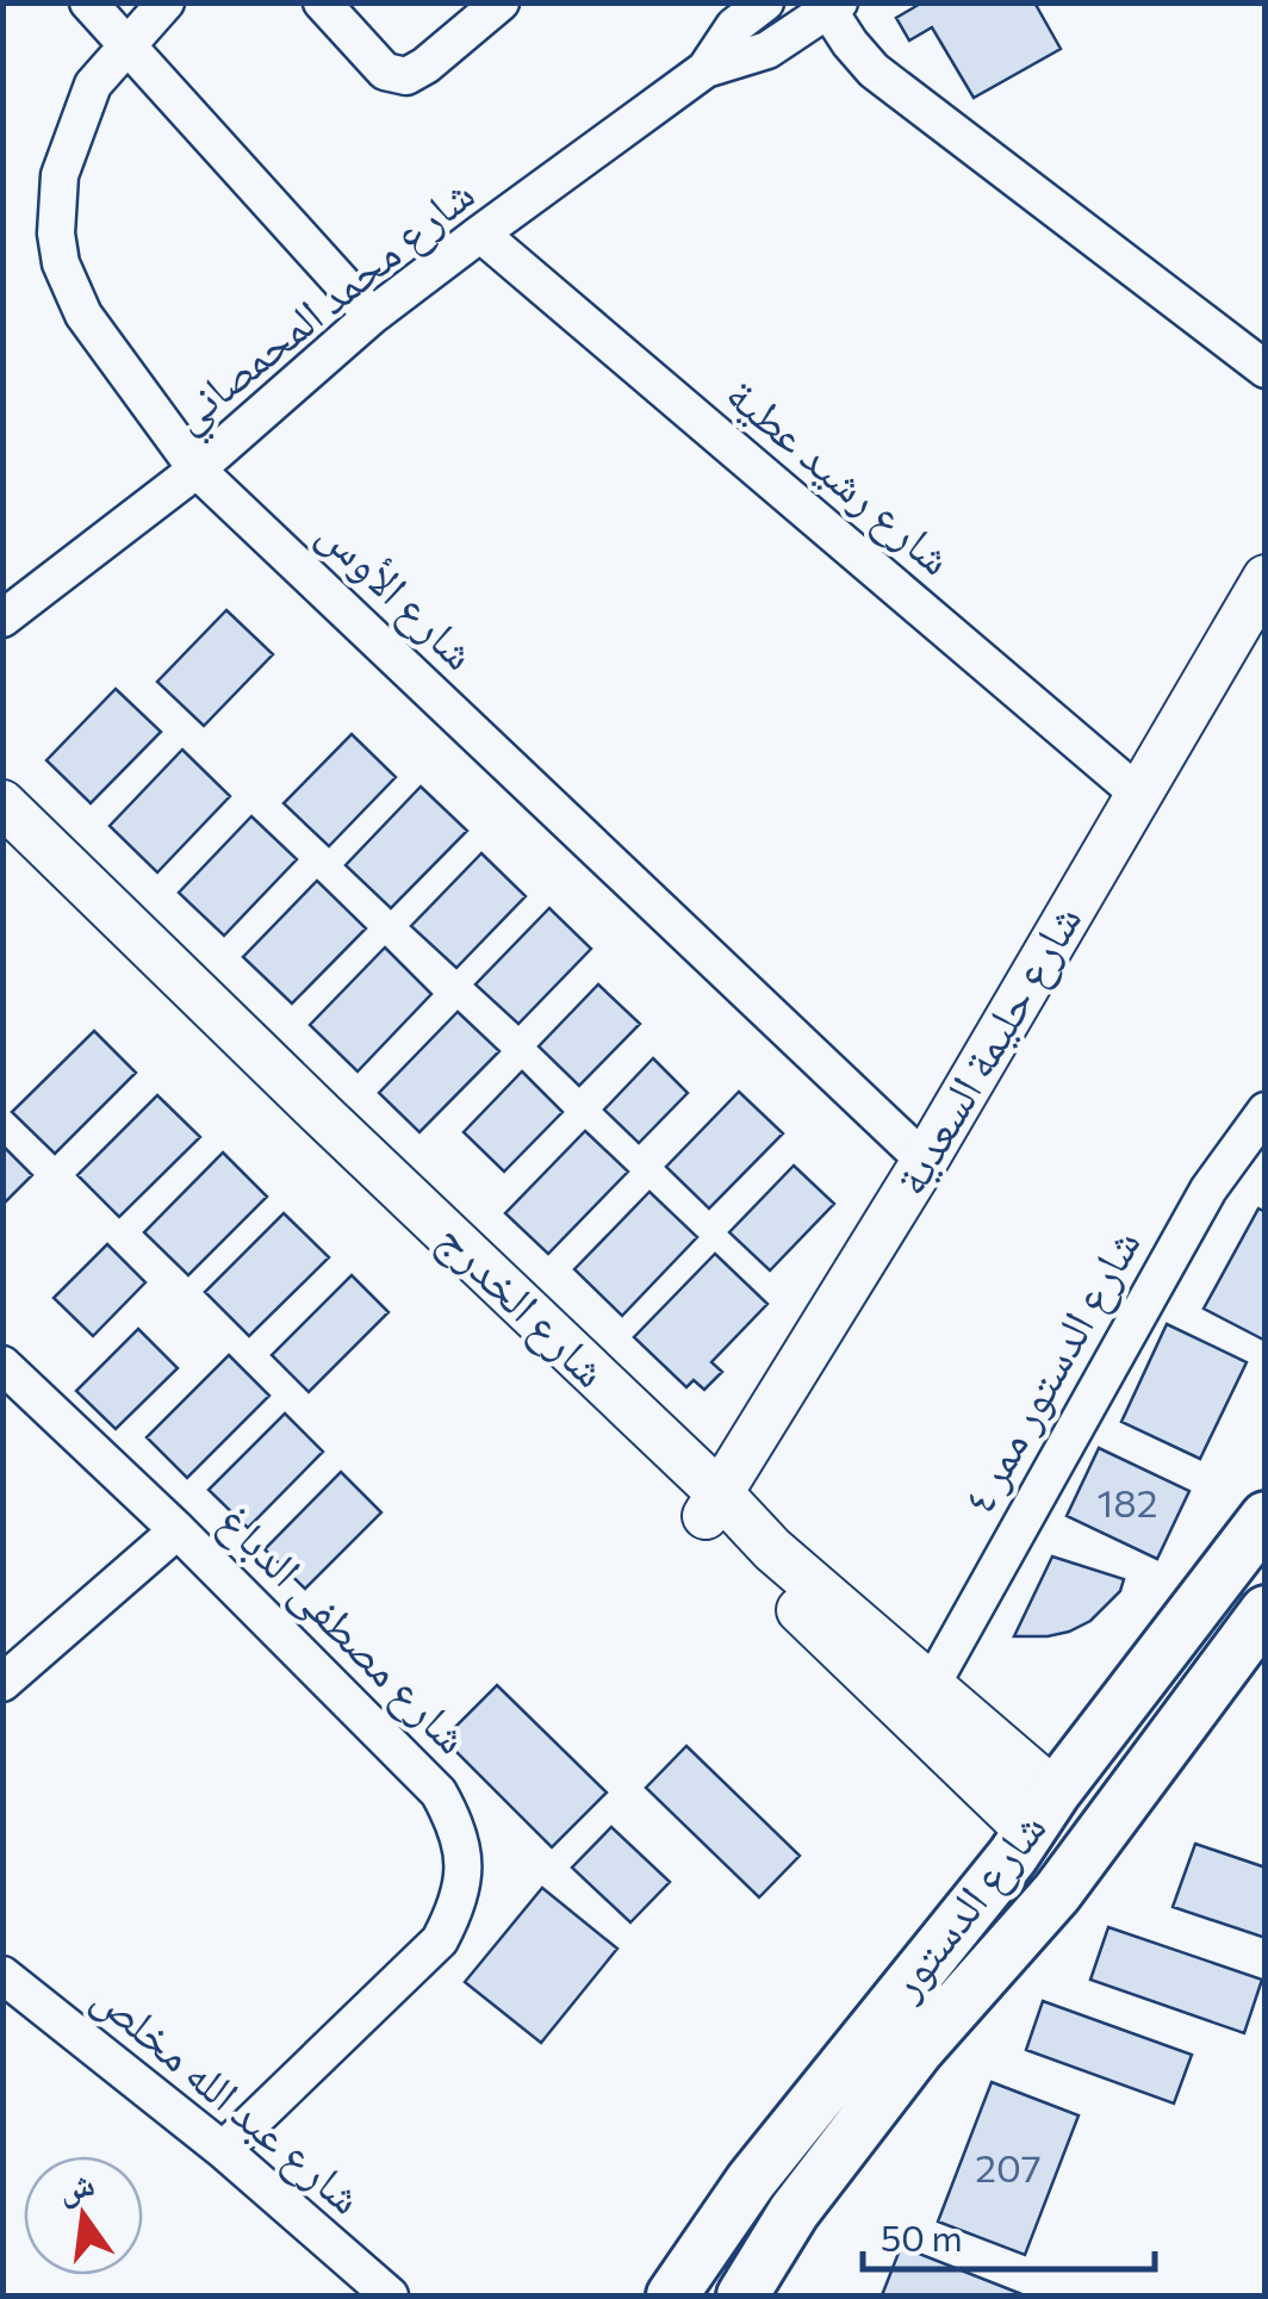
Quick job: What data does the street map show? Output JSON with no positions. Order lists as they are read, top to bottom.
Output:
{
  "streets": {
    "main road": ["شارع الدستور"],
    "street": [
      "شارع محمد المحمصاني",
      "شارع رشيد عطية",
      "شارع الأوس",
      "شارع حليمة السعدية",
      "شارع الخدرج",
      "شارع الدستور ممر ٤",
      "شارع مصطفى الدباغ",
      "شارع عبد الله مخلص"
    ]
  },
  "crossings": [
    ["شارع محمد المحمصاني", "شارع رشيد عطية"],
    ["شارع محمد المحمصاني", "شارع الأوس"],
    ["شارع رشيد عطية", "شارع حليمة السعدية"],
    ["شارع الأوس", "شارع حليمة السعدية"],
    ["شارع حليمة السعدية", "شارع الخدرج"],
    ["شارع الخدرج", "شارع الدستور ممر ٤"],
    ["شارع الخدرج", "شارع الدستور"],
    ["شارع مصطفى الدباغ", "شارع عبد الله مخلص"]
  ],
  "house_numbers": ["182", "207"],
  "scale_bar": "50 m",
  "north": "top"
}
